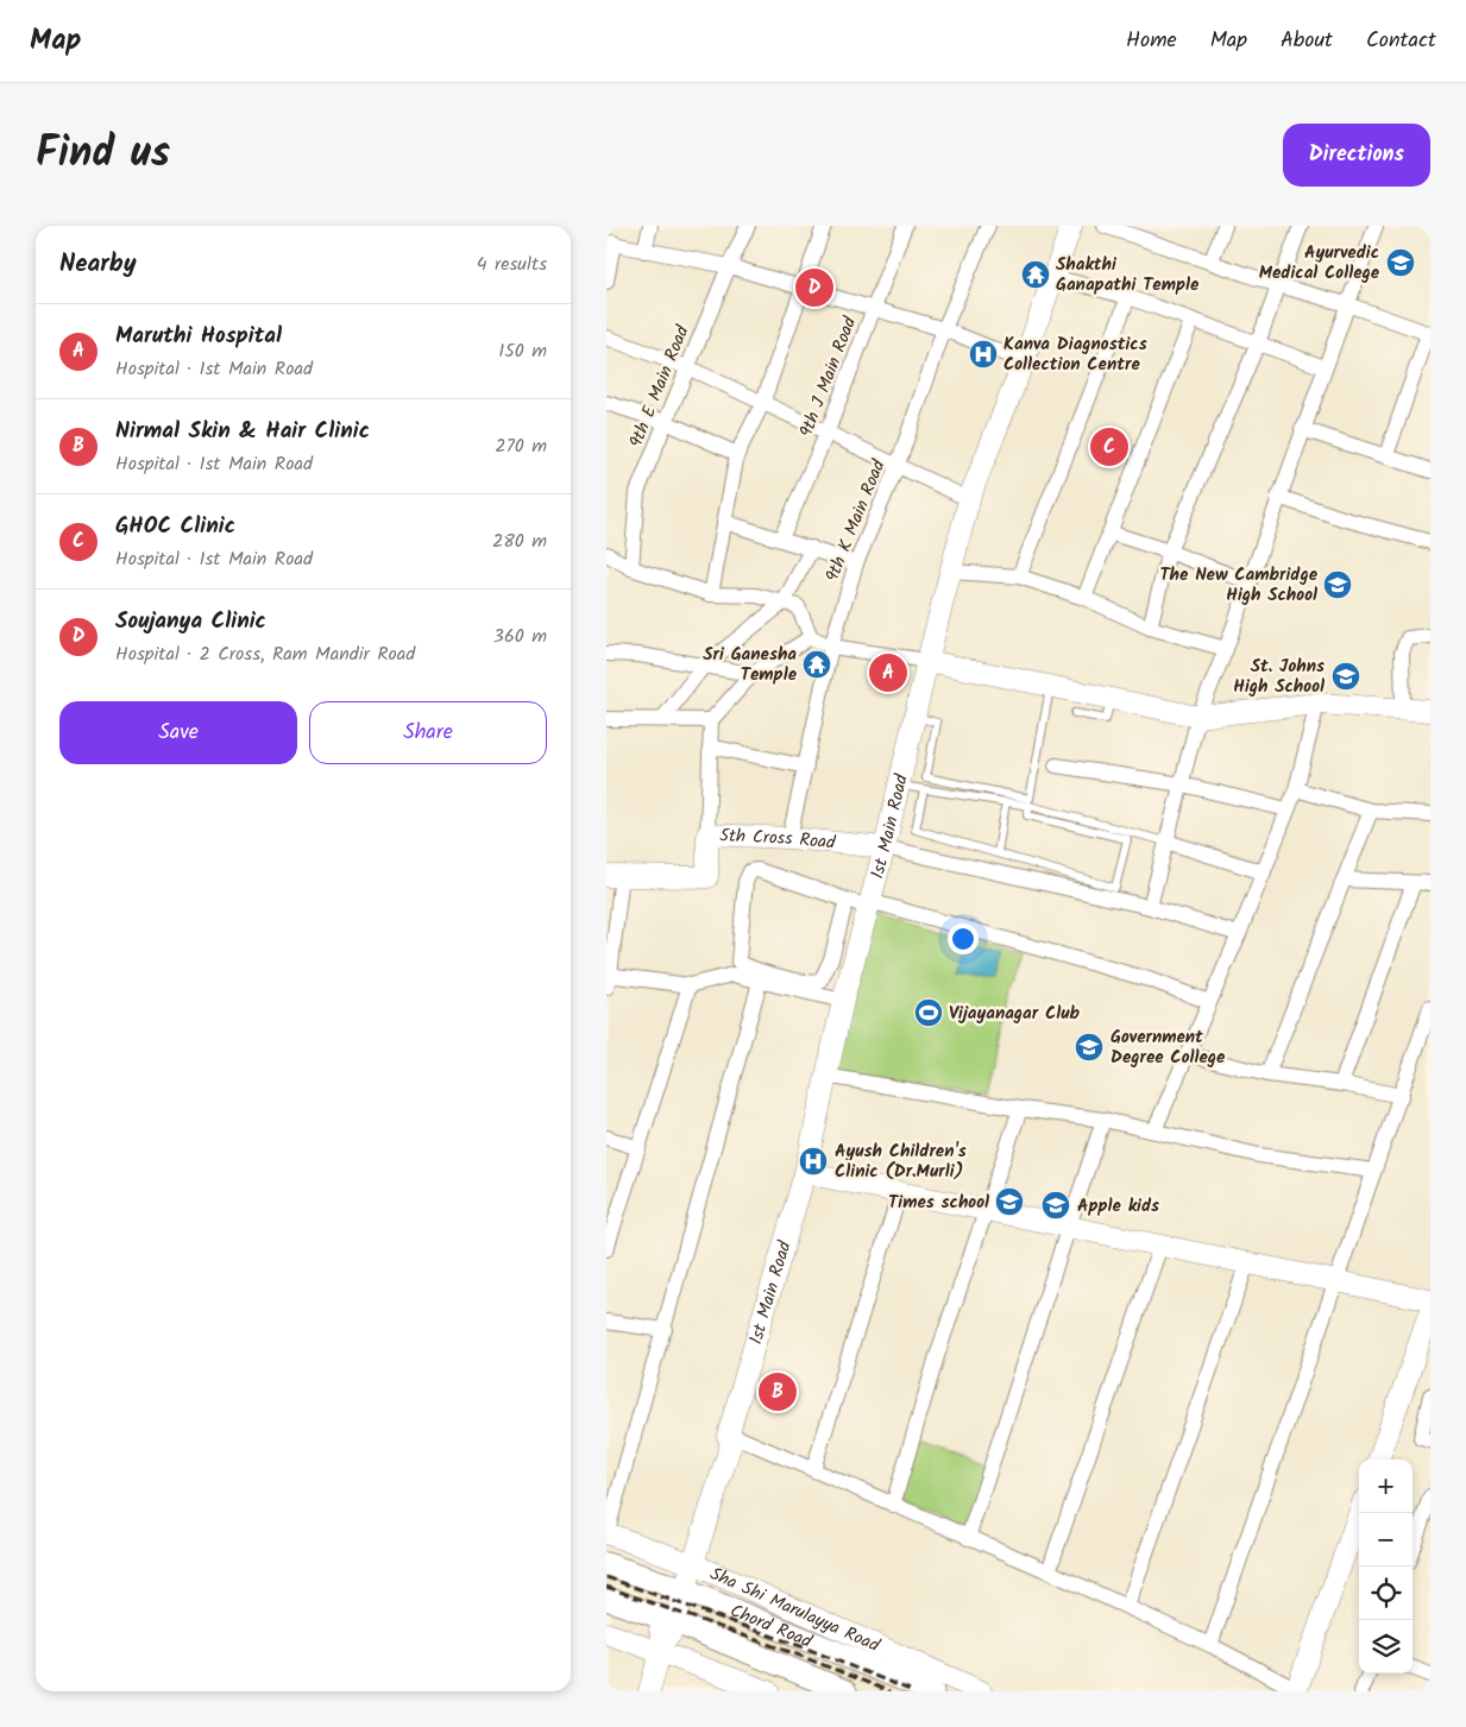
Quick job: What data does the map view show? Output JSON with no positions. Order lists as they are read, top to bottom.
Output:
{
  "streets": {
    "main road": ["Chord Road"],
    "street": [
      "9th J Main Road",
      "9th E Main Road",
      "9th K Main Road",
      "1st Main Road",
      "5th Cross Road",
      "Sha Shi Marulayya Road"
    ]
  },
  "crossings": [
    ["9th K Main Road", "5th Cross Road"],
    ["1st Main Road", "5th Cross Road"],
    ["1st Main Road", "Sha Shi Marulayya Road"],
    ["1st Main Road", "Chord Road"]
  ],
  "places": {
    "school or university": [
      "Ayurvedic Medical College",
      "The New Cambridge High School",
      "St. Johns High School",
      "Government Degree College",
      "Times school",
      "Apple kids"
    ],
    "temple": ["Shakthi Ganapathi Temple", "Sri Ganesha Temple"],
    "hospital": ["Kanva Diagnostics Collection Centre", "Ayush Children's Clinic (Dr.Murli)"],
    "sports": ["Vijayanagar Club"]
  },
  "page": {
    "header": "Map",
    "nav": [
      "Home",
      "Map",
      "About",
      "Contact"
    ],
    "title": "Find us",
    "buttons": [
      "Directions",
      ["Save", "Share"]
    ],
    "heading": ["Nearby", "4 results"],
    "pins": [
      "D",
      "C",
      "A",
      "B"
    ],
    "list": [
      {
        "mark": "A",
        "name": "Maruthi Hospital",
        "note": "Hospital · 1st Main Road",
        "value": "150 m"
      },
      {
        "mark": "B",
        "name": "Nirmal Skin & Hair Clinic",
        "note": "Hospital · 1st Main Road",
        "value": "270 m"
      },
      {
        "mark": "C",
        "name": "GHOC Clinic",
        "note": "Hospital · 1st Main Road",
        "value": "280 m"
      },
      {
        "mark": "D",
        "name": "Soujanya Clinic",
        "note": "Hospital · 2 Cross, Ram Mandir Road",
        "value": "360 m"
      }
    ],
    "map_buttons": ["+", "−"]
  }
}
